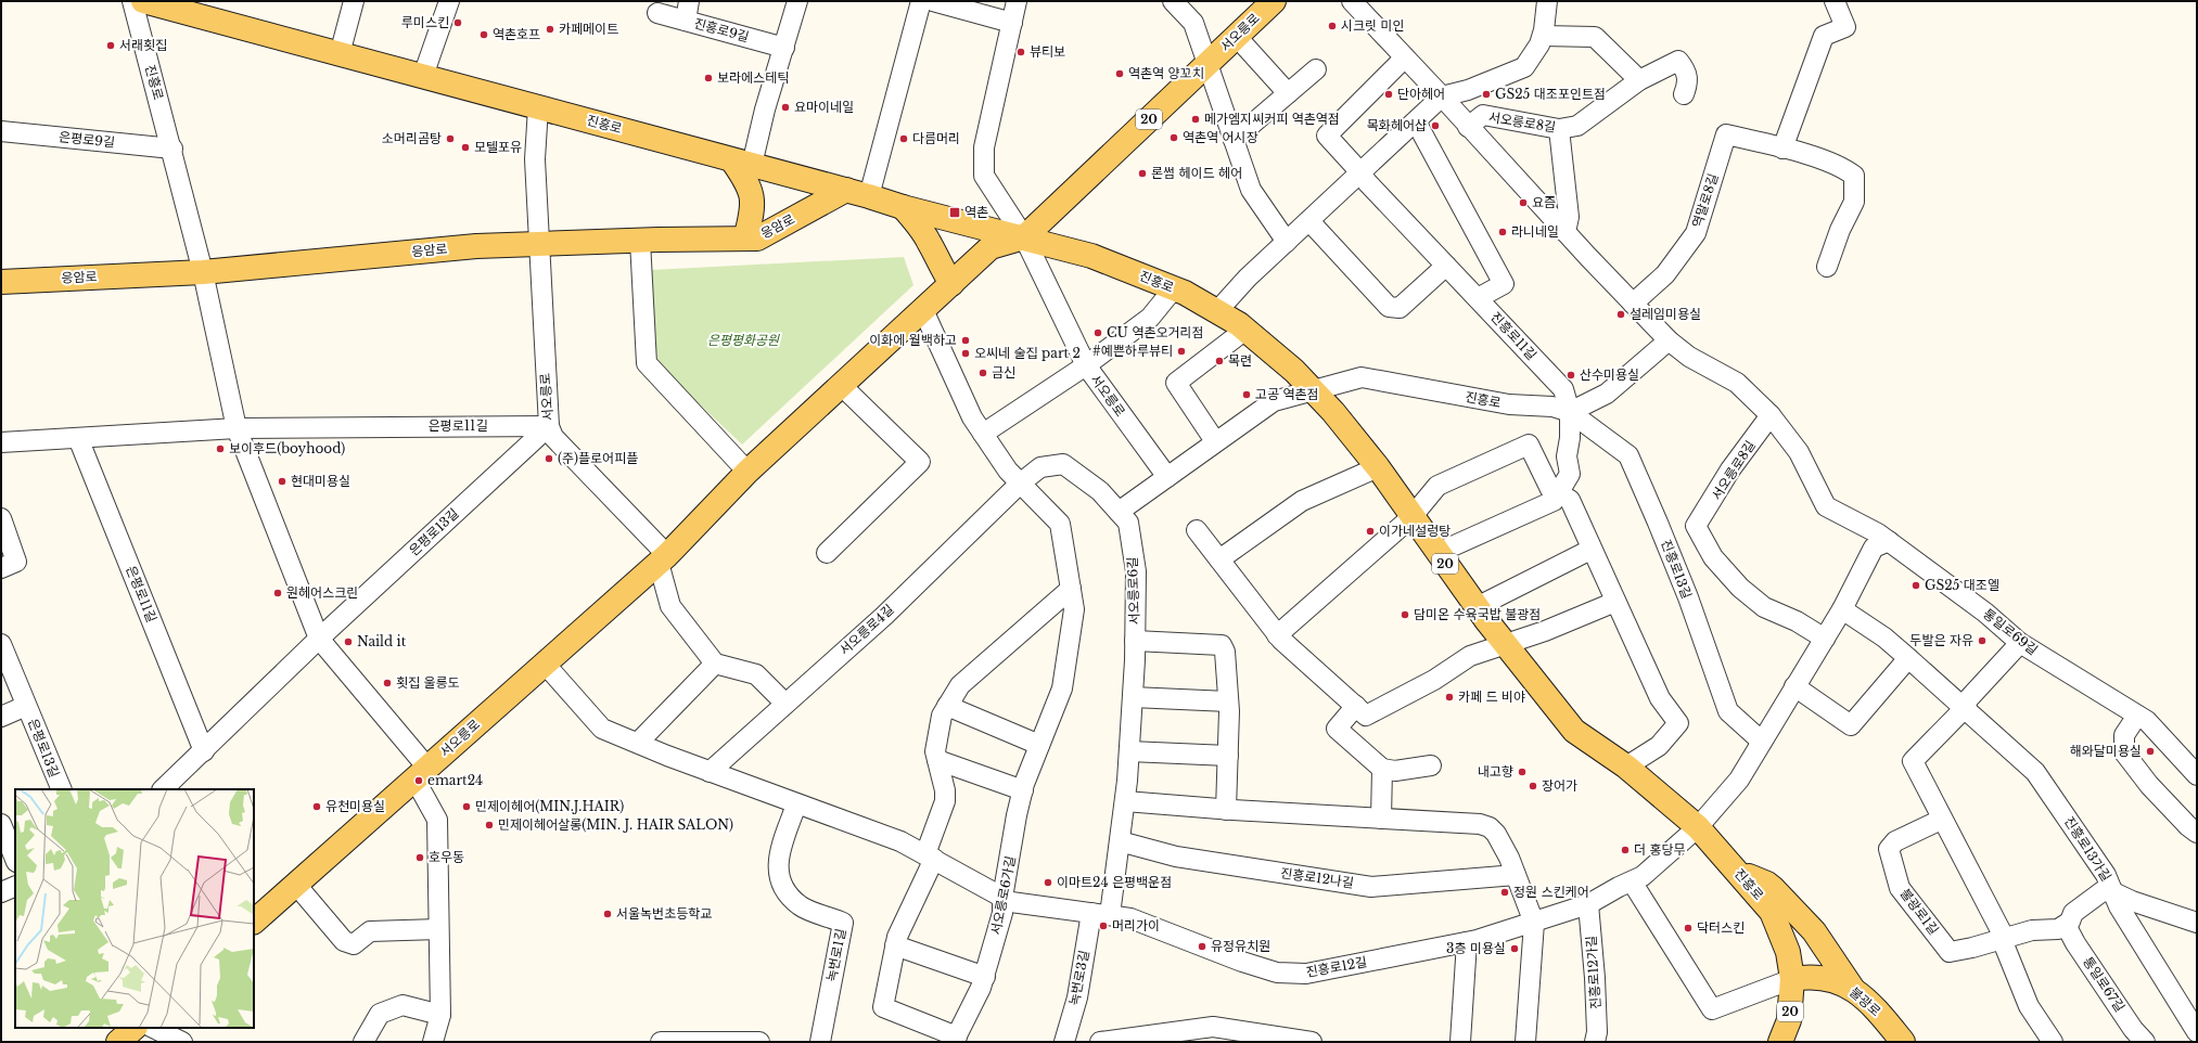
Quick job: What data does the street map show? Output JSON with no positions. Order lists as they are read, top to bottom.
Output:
{
  "streets": {
    "main road": [
      "서오릉로",
      "진흥로",
      "20",
      "응암로",
      "불광로"
    ],
    "street": [
      "진흥로9길",
      "서오릉로8길",
      "은평로9길",
      "역말로8길",
      "진흥로11길",
      "은평로11길",
      "은평로13길",
      "진흥로13길",
      "서오릉로6길",
      "서오릉로4길",
      "통일로69길",
      "진흥로13가길",
      "진흥로12나길",
      "서오릉로6가길",
      "불광로1길",
      "녹번로1길",
      "진흥로12길",
      "진흥로12가길",
      "녹번로3길",
      "통일로67길"
    ]
  },
  "crossings": [
    ["서오릉로", "진흥로"],
    ["서오릉로", "응암로"],
    ["서오릉로", "은평로11길"],
    ["서오릉로", "은평로13길"],
    ["진흥로", "은평로9길"],
    ["진흥로", "응암로"],
    ["진흥로", "진흥로11길"],
    ["진흥로", "은평로11길"],
    ["진흥로", "진흥로13길"],
    ["진흥로", "서오릉로6길"],
    ["진흥로", "진흥로12길"],
    ["진흥로", "불광로"],
    ["서오릉로8길", "역말로8길"],
    ["서오릉로8길", "통일로69길"],
    ["진흥로11길", "진흥로13길"],
    ["은평로11길", "은평로13길"],
    ["서오릉로6길", "서오릉로4길"],
    ["서오릉로6길", "진흥로12나길"],
    ["서오릉로6길", "서오릉로6가길"],
    ["서오릉로6길", "진흥로12길"],
    ["서오릉로6길", "녹번로3길"],
    ["서오릉로4길", "서오릉로6가길"],
    ["불광로1길", "통일로67길"],
    ["진흥로12길", "진흥로12가길"],
    ["진흥로12길", "녹번로3길"]
  ],
  "parks": ["은평평화공원"],
  "places": {
    "other": [
      "루미스킨",
      "시크릿 미인",
      "카페메이트",
      "역촌호프",
      "서래횟집",
      "뷰티보",
      "역촌역 양꼬치",
      "보라에스테틱",
      "단아헤어",
      "GS25 대조포인트점",
      "요마이네일",
      "메가엠지씨커피 역촌역점",
      "목화헤어샵",
      "역촌역 어시장",
      "소머리곰탕",
      "다름머리",
      "모텔포유",
      "론썸 헤이드 헤어",
      "요즘",
      "라니네일",
      "설레임미용실",
      "CU 역촌오거리점",
      "이화에 월백하고",
      "#예쁜하루뷰티",
      "오씨네 술집 part 2",
      "목련",
      "금신",
      "산수미용실",
      "고공 역촌점",
      "보이후드(boyhood)",
      "(주)플로어피플",
      "현대미용실",
      "이가네설렁탕",
      "GS25 대조엘",
      "원헤어스크린",
      "담미온 수육국밥 불광점",
      "두발은 자유",
      "Naild it",
      "횟집 울릉도",
      "카페 드 비야",
      "해와달미용실",
      "내고향",
      "emart24",
      "장어가",
      "유천미용실",
      "민제이헤어(MIN.J.HAIR)",
      "민제이헤어살롱(MIN. J. HAIR SALON)",
      "더 홍당무",
      "호우동",
      "이마트24 은평백운점",
      "정원 스킨케어",
      "서울녹번초등학교",
      "머리가이",
      "닥터스킨",
      "유정유치원",
      "3층 미용실"
    ],
    "transit": ["역촌"]
  }
}
